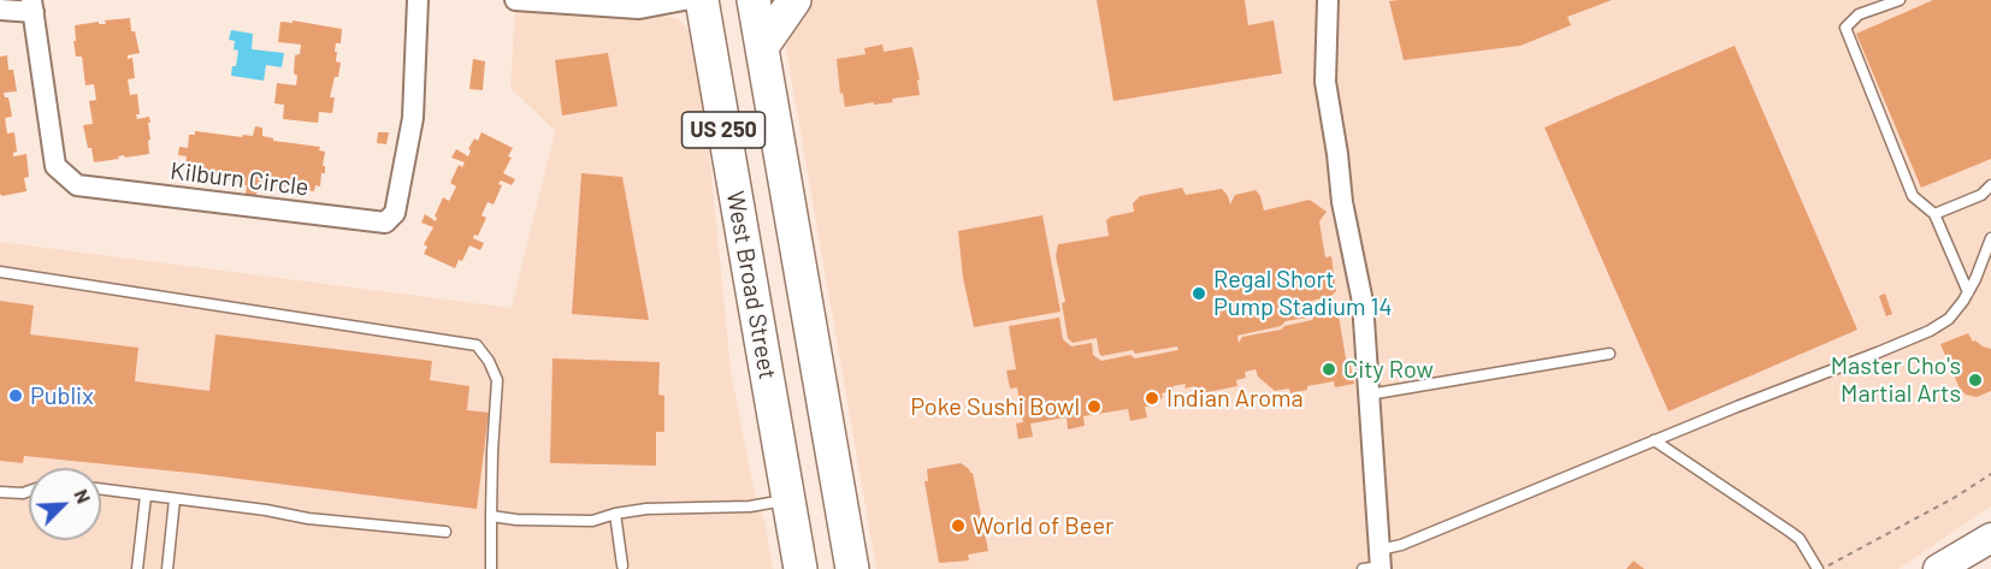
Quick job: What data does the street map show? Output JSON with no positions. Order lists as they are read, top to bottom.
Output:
{
  "streets": {
    "main road": ["US 250", "West Broad Street"],
    "street": ["Kilburn Circle"]
  },
  "places": [
    "Regal Short Pump Stadium 14",
    "City Row",
    "Master Cho's Martial Arts",
    "Publix",
    "Indian Aroma",
    "Poke Sushi Bowl",
    "World of Beer"
  ],
  "north": "top right"
}
